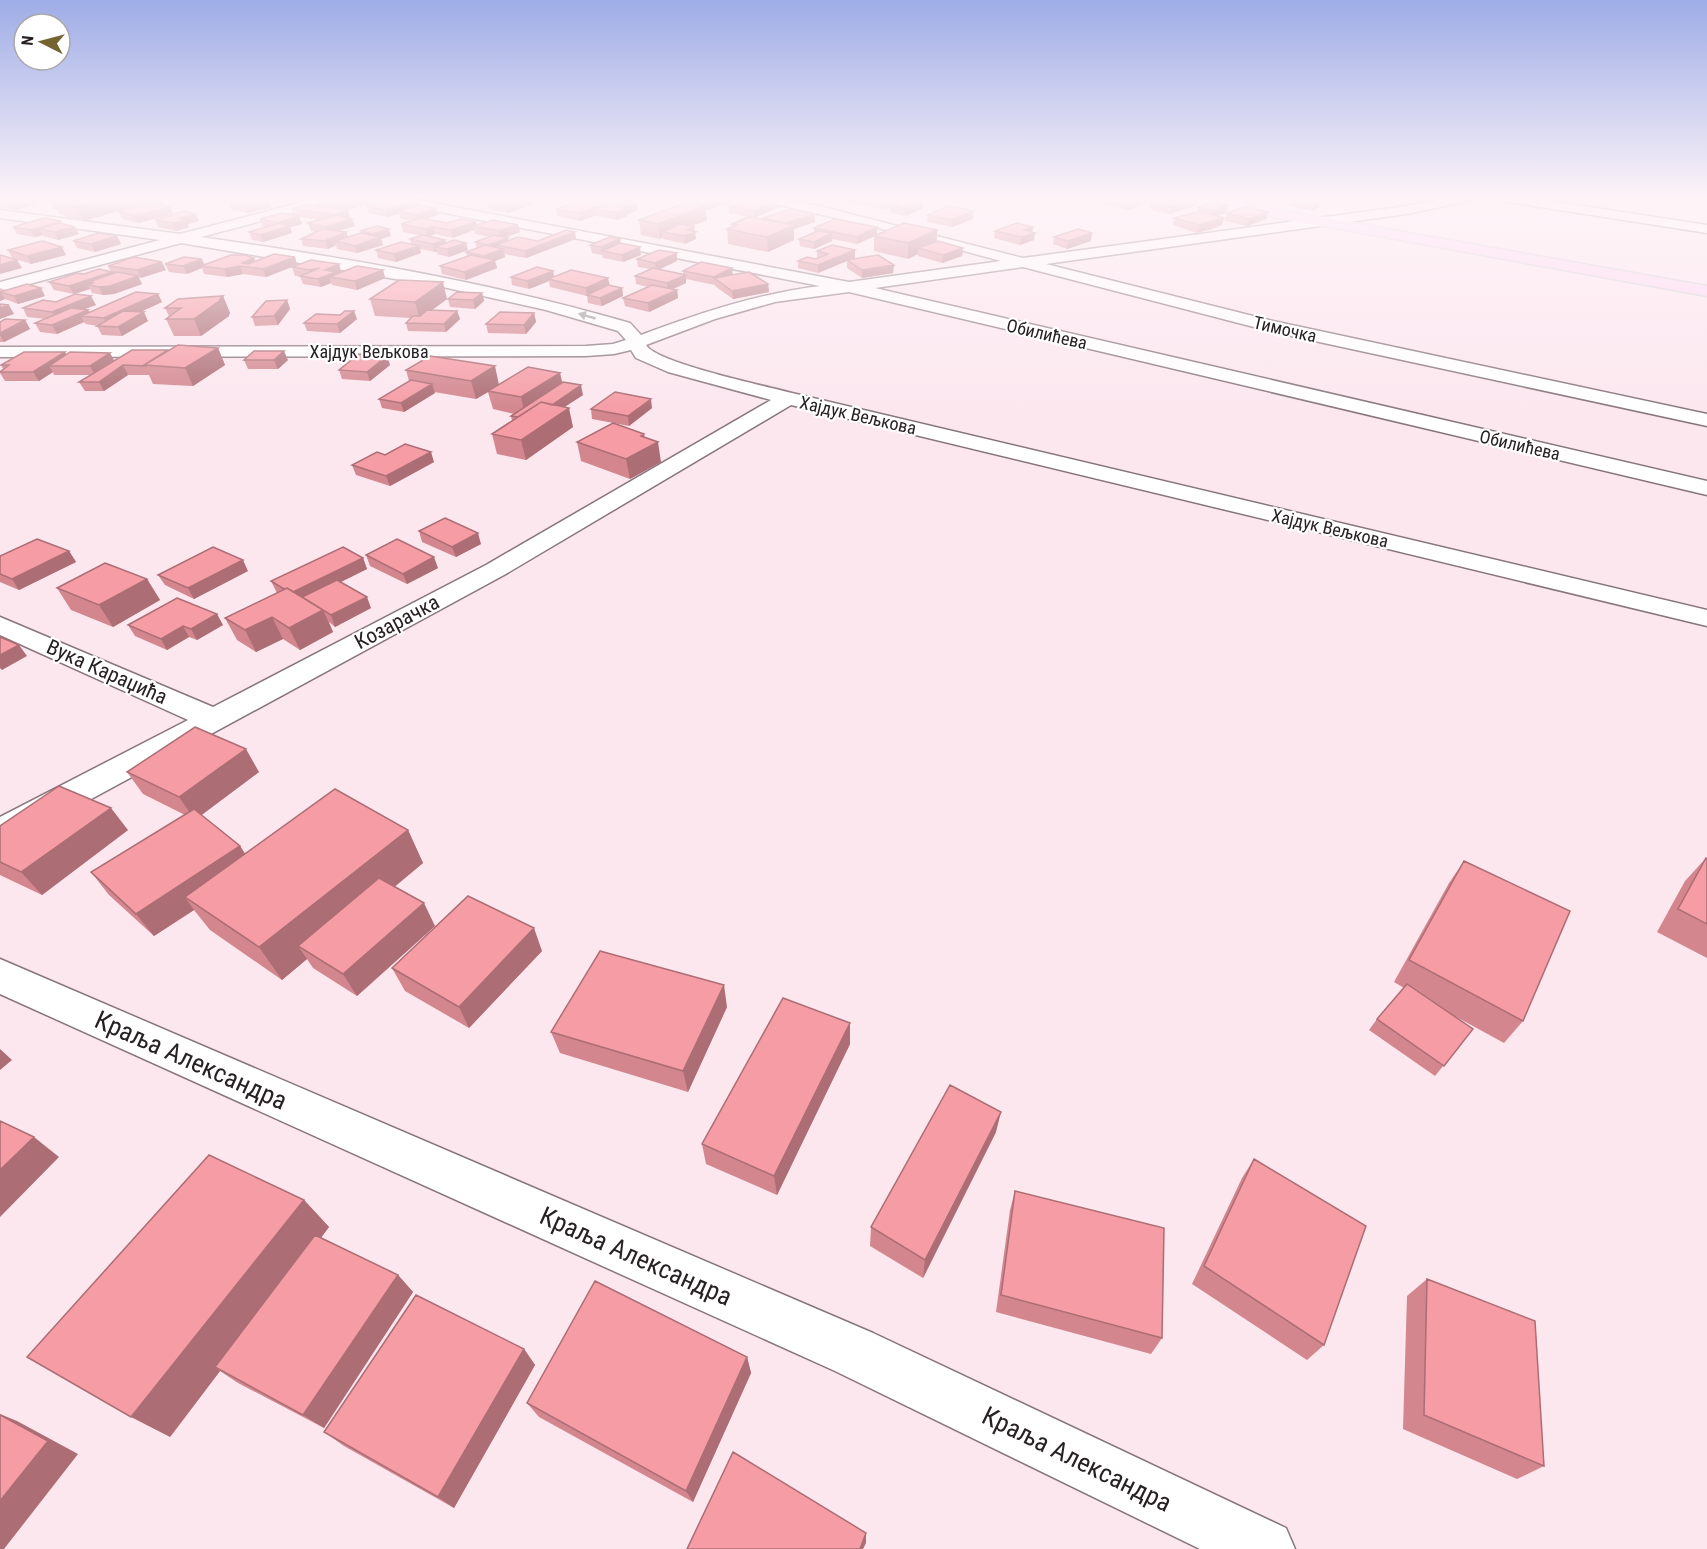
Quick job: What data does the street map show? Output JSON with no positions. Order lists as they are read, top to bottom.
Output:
{
  "streets": {
    "street": [
      "Тимочка",
      "Обилићева",
      "Хајдук Вељкова",
      "Козарачка",
      "Вука Караџића",
      "Краља Александра"
    ]
  },
  "crossings": [
    ["Хајдук Вељкова", "Козарачка"],
    ["Козарачка", "Вука Караџића"]
  ],
  "north": "left"
}
